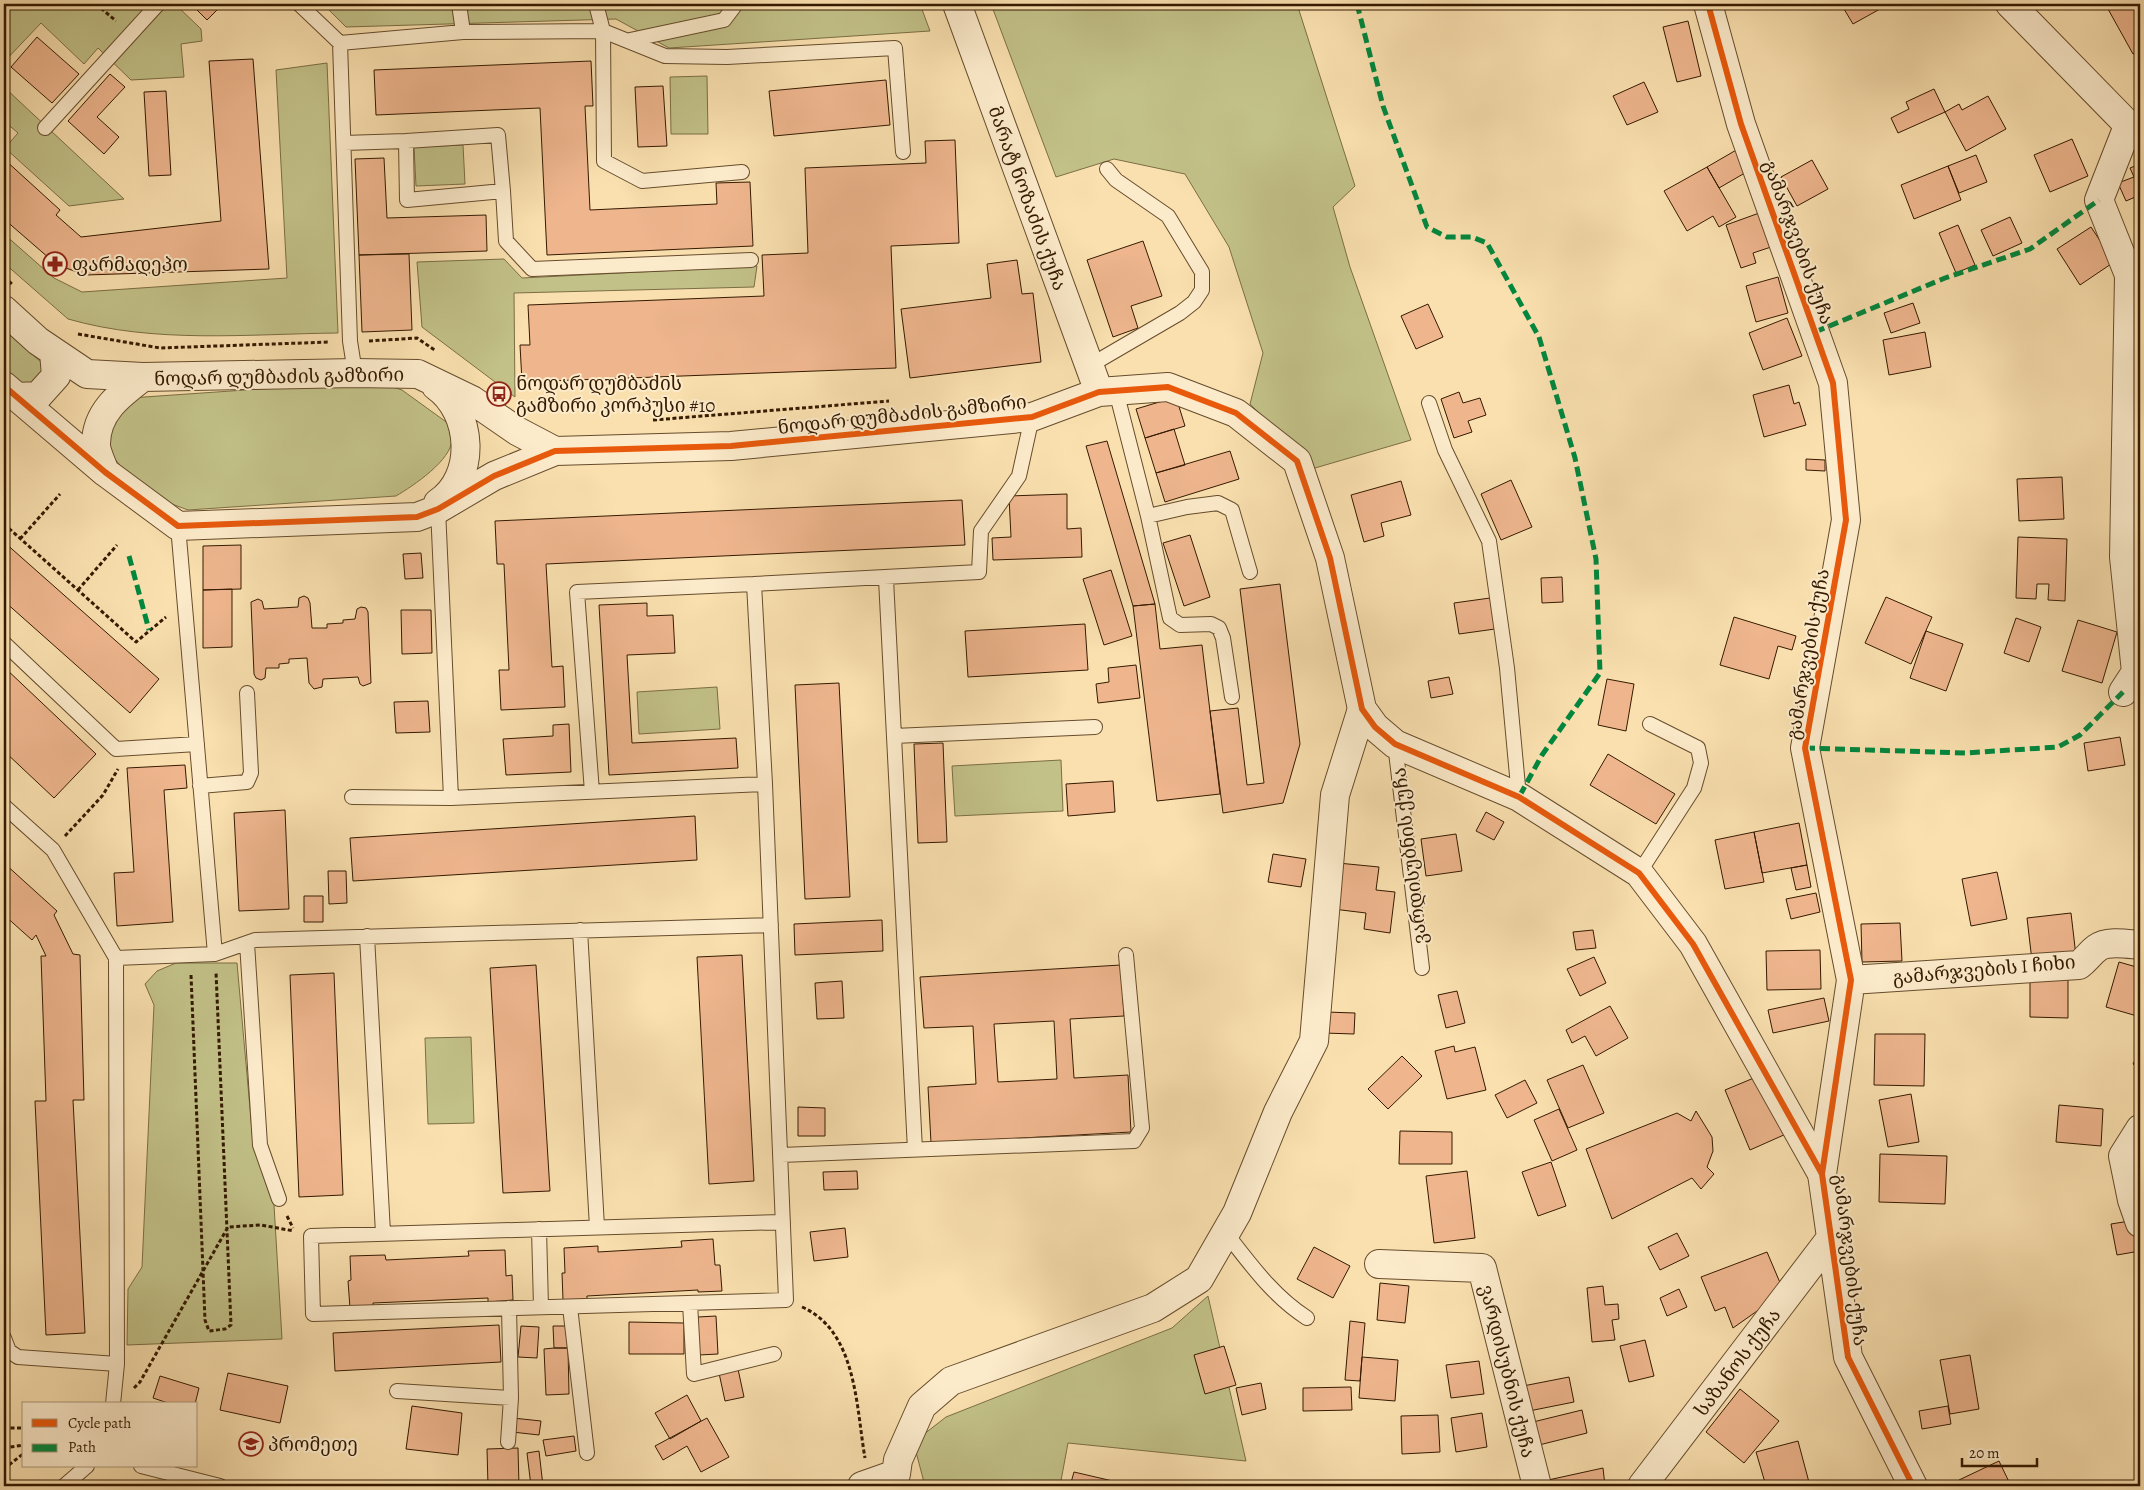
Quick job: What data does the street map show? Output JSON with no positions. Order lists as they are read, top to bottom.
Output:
{
  "streets": {
    "street": [
      "მარატ ნოზაძის ქუჩა",
      "გამარჯვების ქუჩა",
      "ნოდარ დუმბაძის გამზირი",
      "ვარდისუბნის ქუჩა",
      "გამარჯვების I ჩიხი",
      "საზანოს ქუჩა"
    ]
  },
  "crossings": [
    ["მარატ ნოზაძის ქუჩა", "ნოდარ დუმბაძის გამზირი"],
    ["გამარჯვების ქუჩა", "ნოდარ დუმბაძის გამზირი"],
    ["გამარჯვების ქუჩა", "გამარჯვების I ჩიხი"],
    ["გამარჯვების ქუჩა", "საზანოს ქუჩა"],
    ["ნოდარ დუმბაძის გამზირი", "ვარდისუბნის ქუჩა"]
  ],
  "places": {
    "pharmacy": ["ფარმადეპო"],
    "bus stop": ["ნოდარ დუმბაძის გამზირი კორპუსი #10"],
    "school or university": ["პრომეთე"]
  },
  "legend": ["Cycle path", "Path"],
  "scale_bar": "20 m"
}
